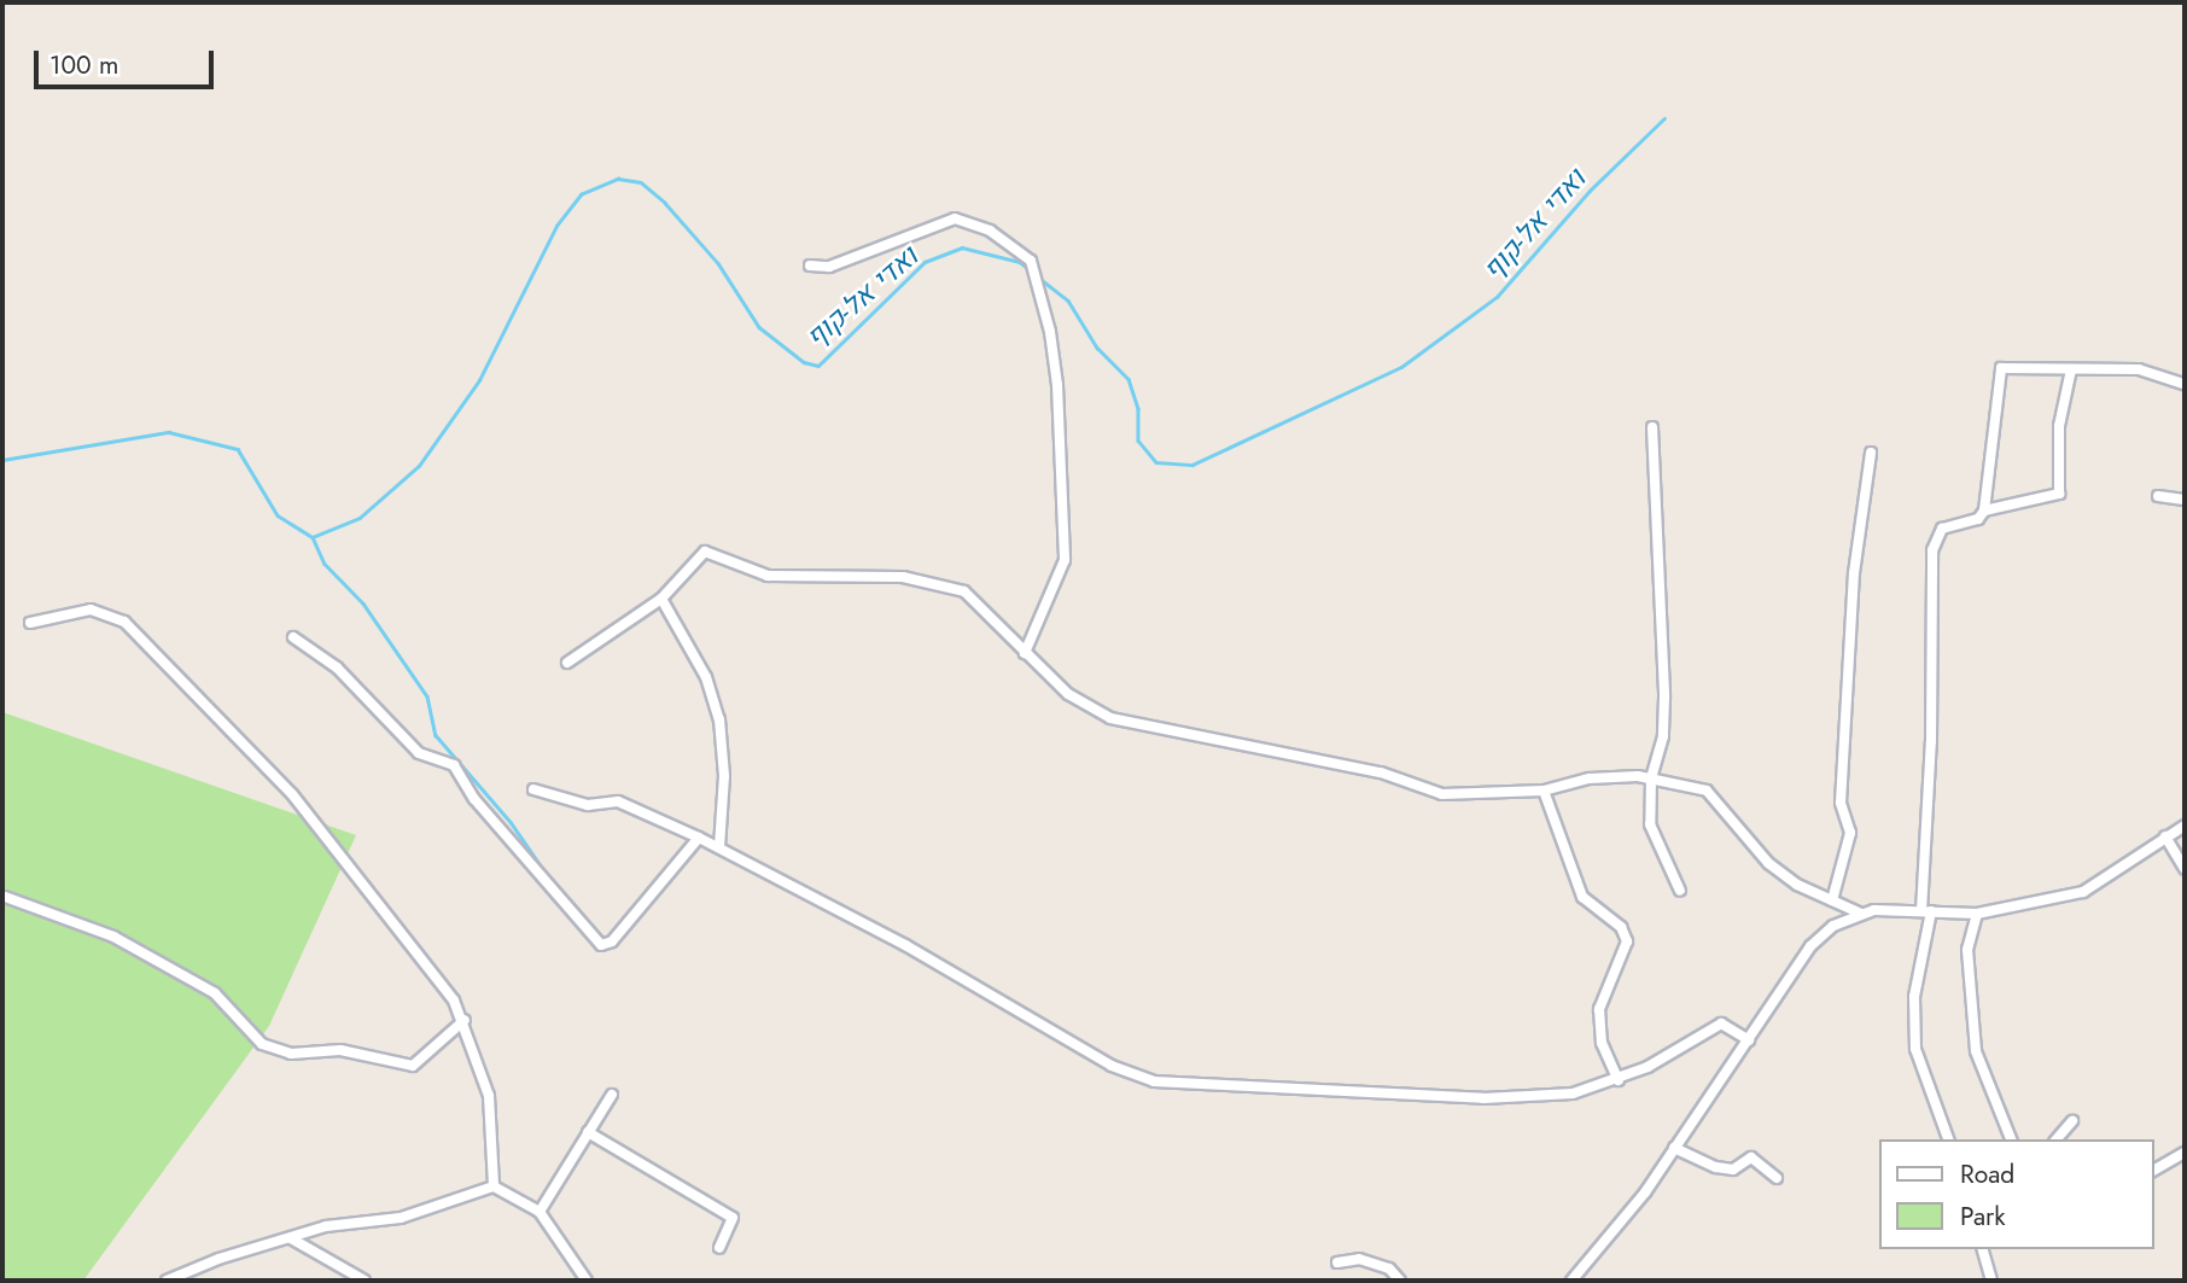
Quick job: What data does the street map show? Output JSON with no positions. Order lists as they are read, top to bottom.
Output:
{
  "water": ["ואדי אל-קוף"],
  "legend": ["Road", "Park"],
  "scale_bar": "100 m"
}
